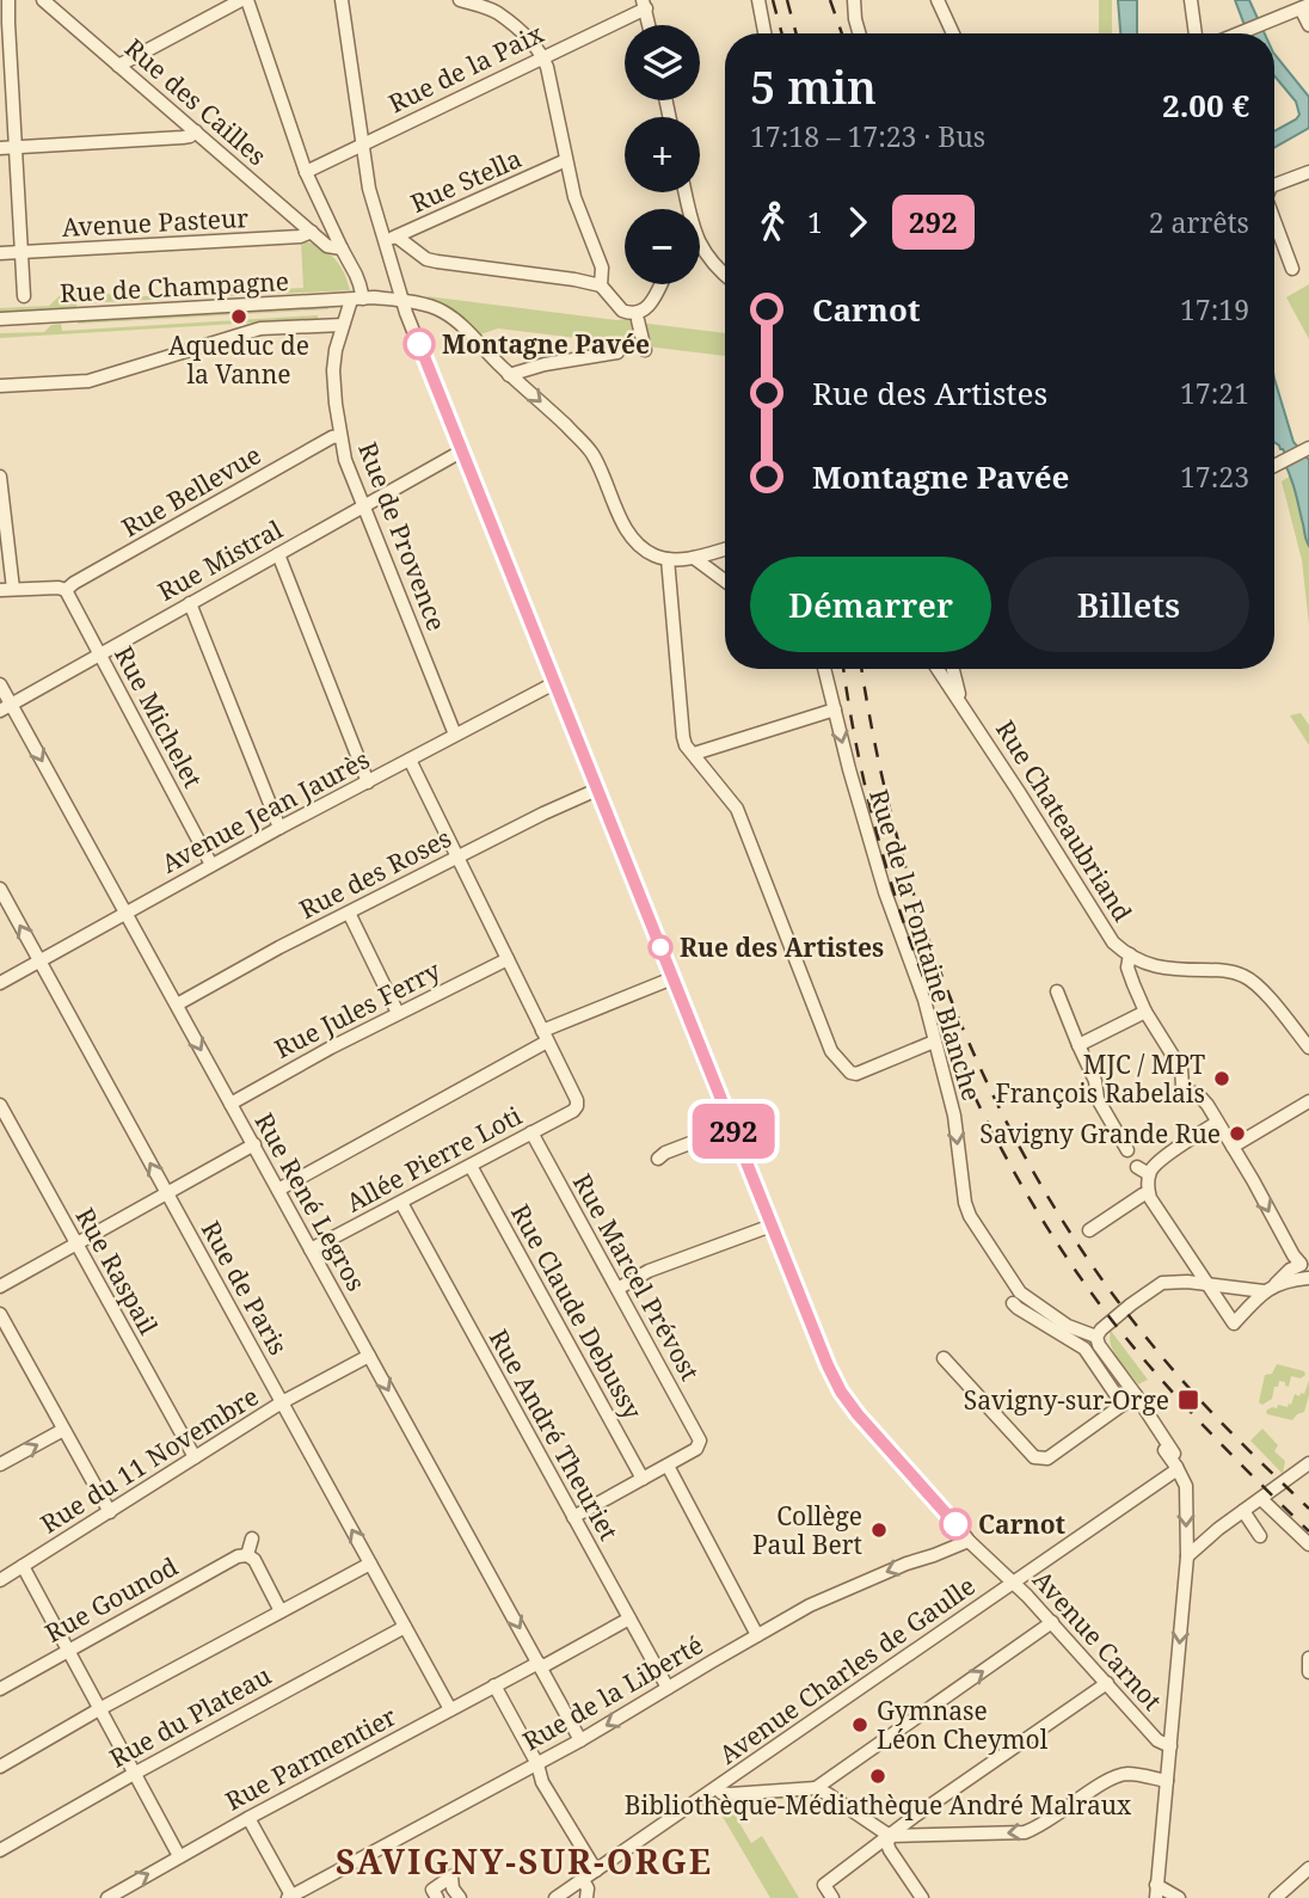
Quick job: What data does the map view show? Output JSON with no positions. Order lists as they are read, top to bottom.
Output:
{
  "streets": {
    "street": [
      "Rue de la Paix",
      "Rue des Cailles",
      "Rue Stella",
      "Avenue Pasteur",
      "Rue de Champagne",
      "Rue Bellevue",
      "Rue de Provence",
      "Rue Mistral",
      "Rue Michelet",
      "Avenue Jean Jaurès",
      "Rue Chateaubriand",
      "Rue des Roses",
      "Rue de la Fontaine Blanche",
      "Rue Jules Ferry",
      "Allée Pierre Loti",
      "Rue René Legros",
      "Rue Raspail",
      "Rue Marcel Prévost",
      "Rue de Paris",
      "Rue Claude Debussy",
      "Rue André Theuriet",
      "Rue du 11 Novembre",
      "Rue Gounod",
      "Avenue Carnot",
      "Avenue Charles de Gaulle",
      "Rue de la Liberté",
      "Rue du Plateau",
      "Rue Parmentier"
    ]
  },
  "crossings": [
    ["Rue de la Paix", "Avenue Carnot"],
    ["Rue des Cailles", "Avenue Pasteur"],
    ["Rue Stella", "Avenue Carnot"],
    ["Rue de Champagne", "Rue de Provence"],
    ["Rue de Champagne", "Avenue Carnot"],
    ["Rue Bellevue", "Rue de Provence"],
    ["Rue Bellevue", "Rue Michelet"],
    ["Rue de Provence", "Rue Mistral"],
    ["Rue de Provence", "Avenue Jean Jaurès"],
    ["Rue Mistral", "Rue Michelet"],
    ["Rue Mistral", "Rue René Legros"],
    ["Rue Mistral", "Avenue Carnot"],
    ["Rue Michelet", "Avenue Jean Jaurès"],
    ["Avenue Jean Jaurès", "Rue René Legros"],
    ["Avenue Jean Jaurès", "Rue de Paris"],
    ["Avenue Jean Jaurès", "Avenue Carnot"],
    ["Rue des Roses", "Rue René Legros"],
    ["Rue des Roses", "Avenue Carnot"],
    ["Rue Jules Ferry", "Rue René Legros"],
    ["Allée Pierre Loti", "Rue René Legros"],
    ["Allée Pierre Loti", "Rue Marcel Prévost"],
    ["Allée Pierre Loti", "Rue Claude Debussy"],
    ["Allée Pierre Loti", "Rue André Theuriet"],
    ["Rue René Legros", "Rue du 11 Novembre"],
    ["Rue René Legros", "Rue de la Liberté"],
    ["Rue René Legros", "Rue Parmentier"],
    ["Rue Raspail", "Rue du 11 Novembre"],
    ["Rue de Paris", "Rue du 11 Novembre"],
    ["Rue de Paris", "Rue du Plateau"],
    ["Rue de Paris", "Rue Parmentier"],
    ["Rue André Theuriet", "Rue de la Liberté"],
    ["Rue André Theuriet", "Rue Parmentier"],
    ["Avenue Carnot", "Avenue Charles de Gaulle"],
    ["Avenue Carnot", "Rue de la Liberté"]
  ],
  "one_way": [
    "Rue de la Fontaine Blanche",
    "Rue René Legros",
    "Rue de Paris",
    "Rue de la Liberté"
  ],
  "districts": ["SAVIGNY-SUR-ORGE"],
  "places": {
    "other": [
      "Aqueduc de la Vanne",
      "Montagne Pavée",
      "Rue des Artistes",
      "MJC / MPT François Rabelais",
      "Savigny Grande Rue",
      "Carnot",
      "Collège Paul Bert",
      "Gymnase Léon Cheymol",
      "Bibliothèque-Médiathèque André Malraux"
    ],
    "transit": ["Savigny-sur-Orge"]
  },
  "lines": ["bus line 292"],
  "page": {
    "on_map": "292",
    "map_buttons": ["+", "−"],
    "heading": ["5 min", "17:18 – 17:23 · Bus", "2.00 €"],
    "legs": ["1", "292", "2 arrêts"],
    "list": [
      {
        "name": "Carnot",
        "value": "17:19"
      },
      {
        "name": "Rue des Artistes",
        "value": "17:21"
      },
      {
        "name": "Montagne Pavée",
        "value": "17:23"
      }
    ],
    "buttons": ["Démarrer", "Billets"]
  }
}
